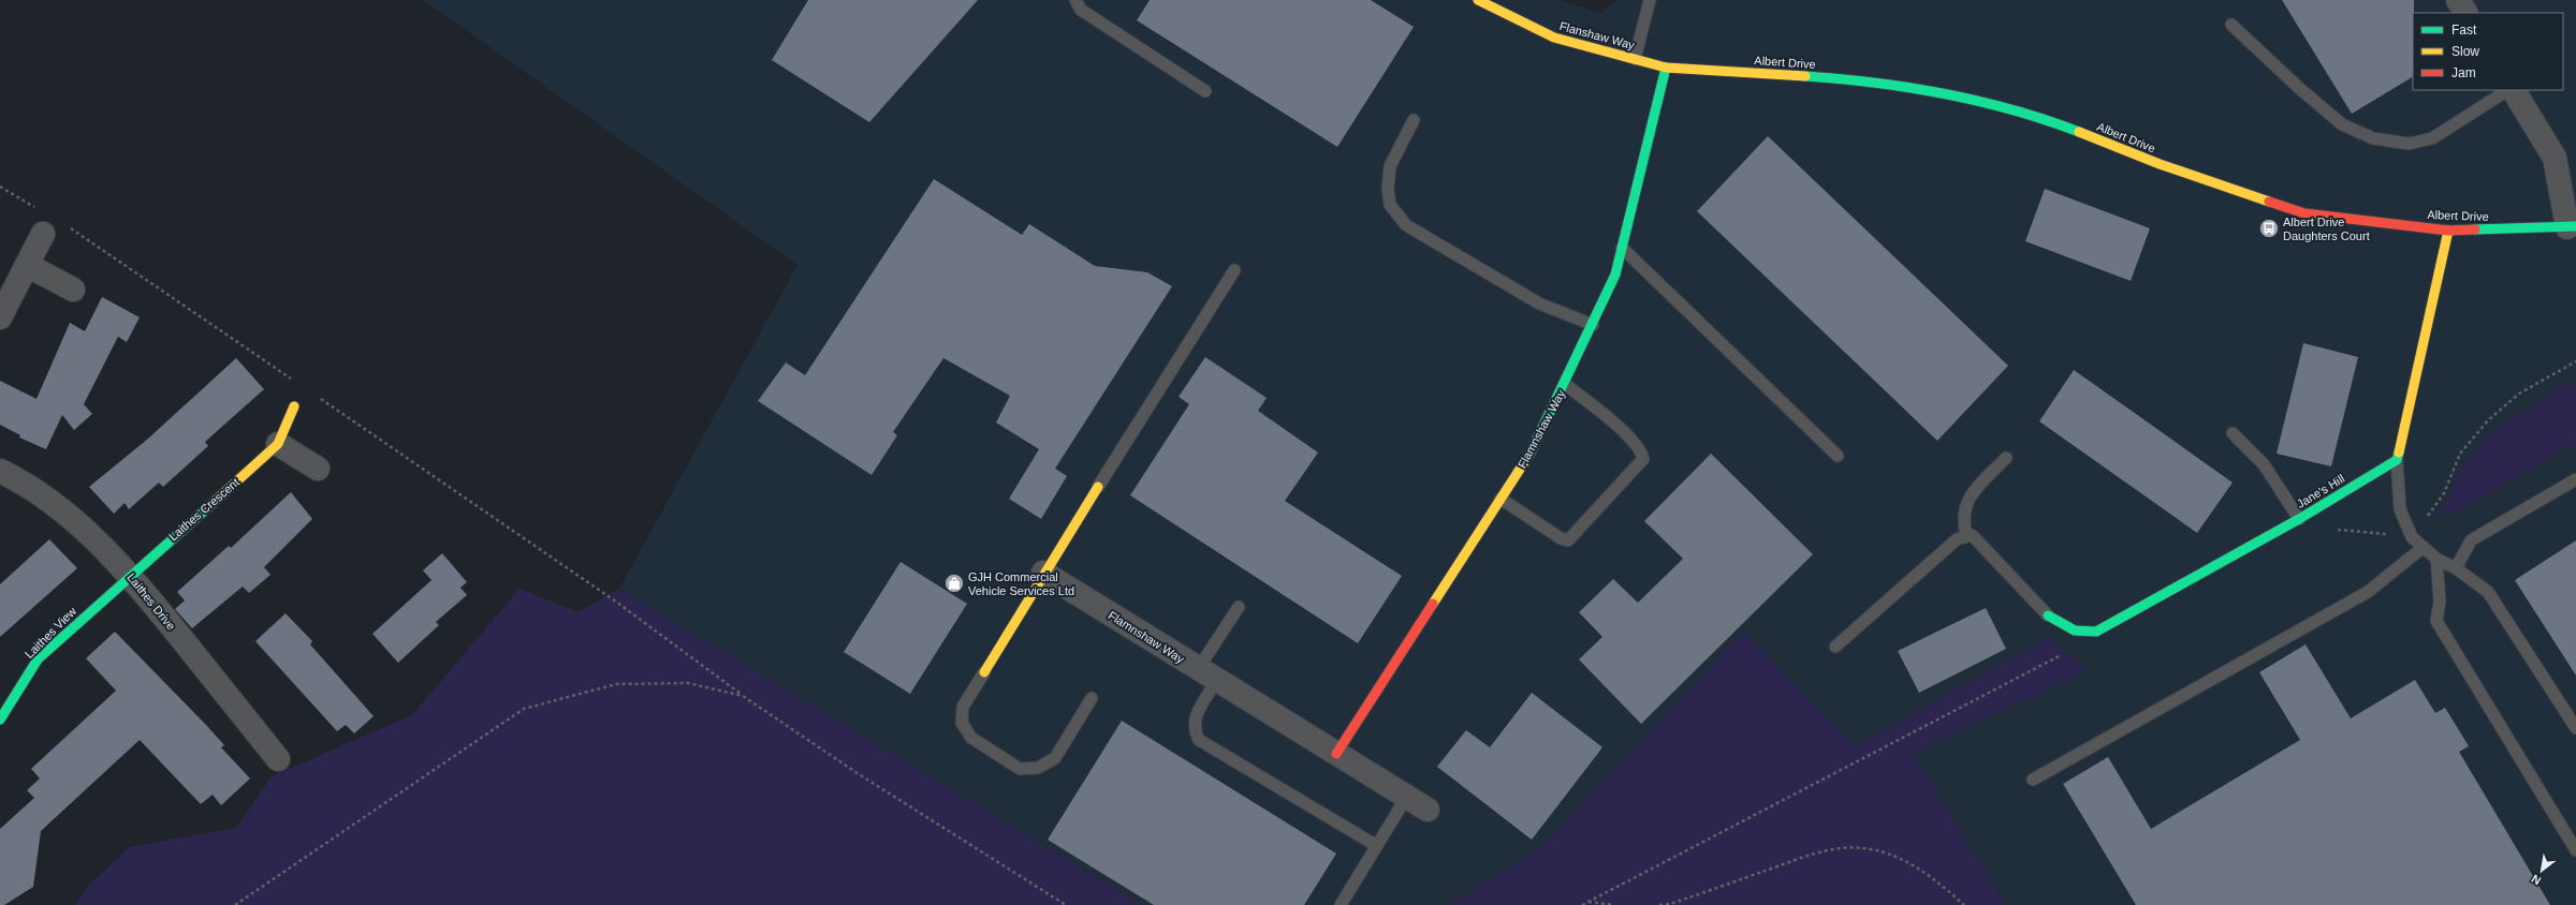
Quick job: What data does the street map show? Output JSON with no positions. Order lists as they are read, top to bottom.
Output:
{
  "streets": {
    "street": [
      "Flanshaw Way",
      "Albert Drive",
      "Flamnshaw Way",
      "Jane's Hill",
      "Laithes Crescent",
      "Laithes Drive",
      "Laithes View"
    ]
  },
  "crossings": [
    ["Flanshaw Way", "Albert Drive"],
    ["Flanshaw Way", "Flamnshaw Way"],
    ["Albert Drive", "Flamnshaw Way"],
    ["Laithes Crescent", "Laithes Drive"],
    ["Laithes Crescent", "Laithes View"],
    ["Laithes Drive", "Laithes View"]
  ],
  "places": {
    "bus stop": ["Albert Drive Daughters Court"],
    "shop": ["GJH Commercial Vehicle Services Ltd"]
  },
  "legend": ["Fast", "Slow", "Jam"],
  "north": "bottom left"
}
